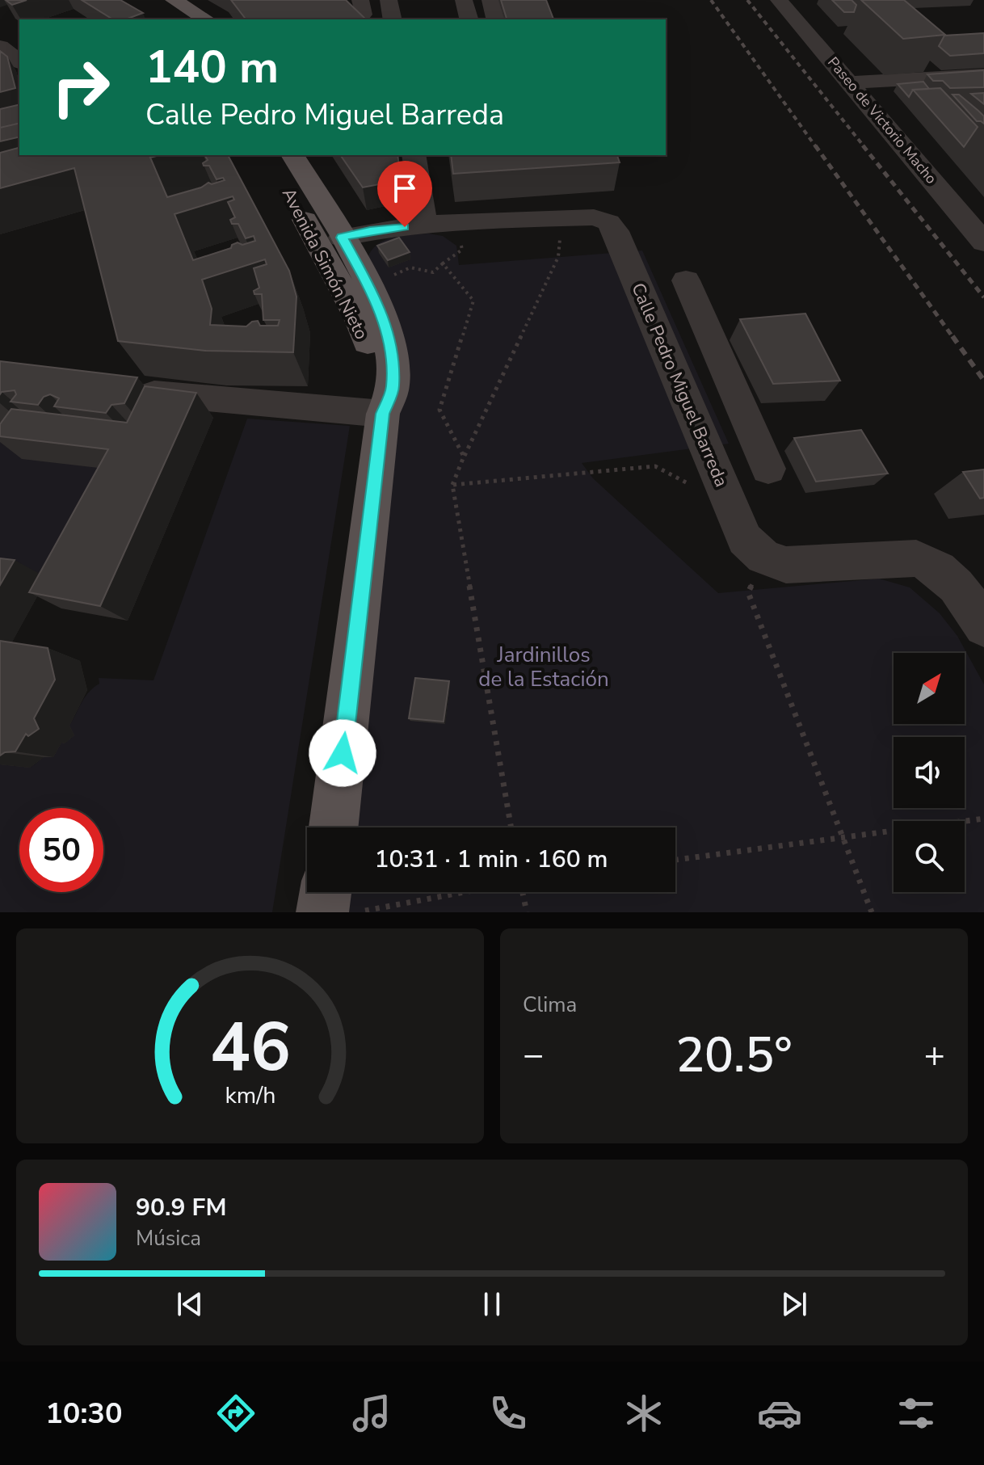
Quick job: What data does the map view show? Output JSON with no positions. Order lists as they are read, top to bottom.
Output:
{
  "streets": {
    "main road": ["Avenida Simón Nieto"],
    "street": ["Paseo de Victorio Macho", "Calle Pedro Miguel Barreda"]
  },
  "crossings": [
    ["Avenida Simón Nieto", "Calle Pedro Miguel Barreda"]
  ],
  "parks": ["Jardinillos de la Estación"],
  "north": "top right",
  "page": {
    "turn": ["140 m", "Calle Pedro Miguel Barreda"],
    "limit": "50",
    "trip": "10:31 · 1 min · 160 m",
    "tile": "Clima",
    "heat": ["−", "20.5°", "+"],
    "song": ["90.9 FM", "Música"],
    "tabs": "10:30",
    "gauge": ["46", "km/h"]
  }
}
